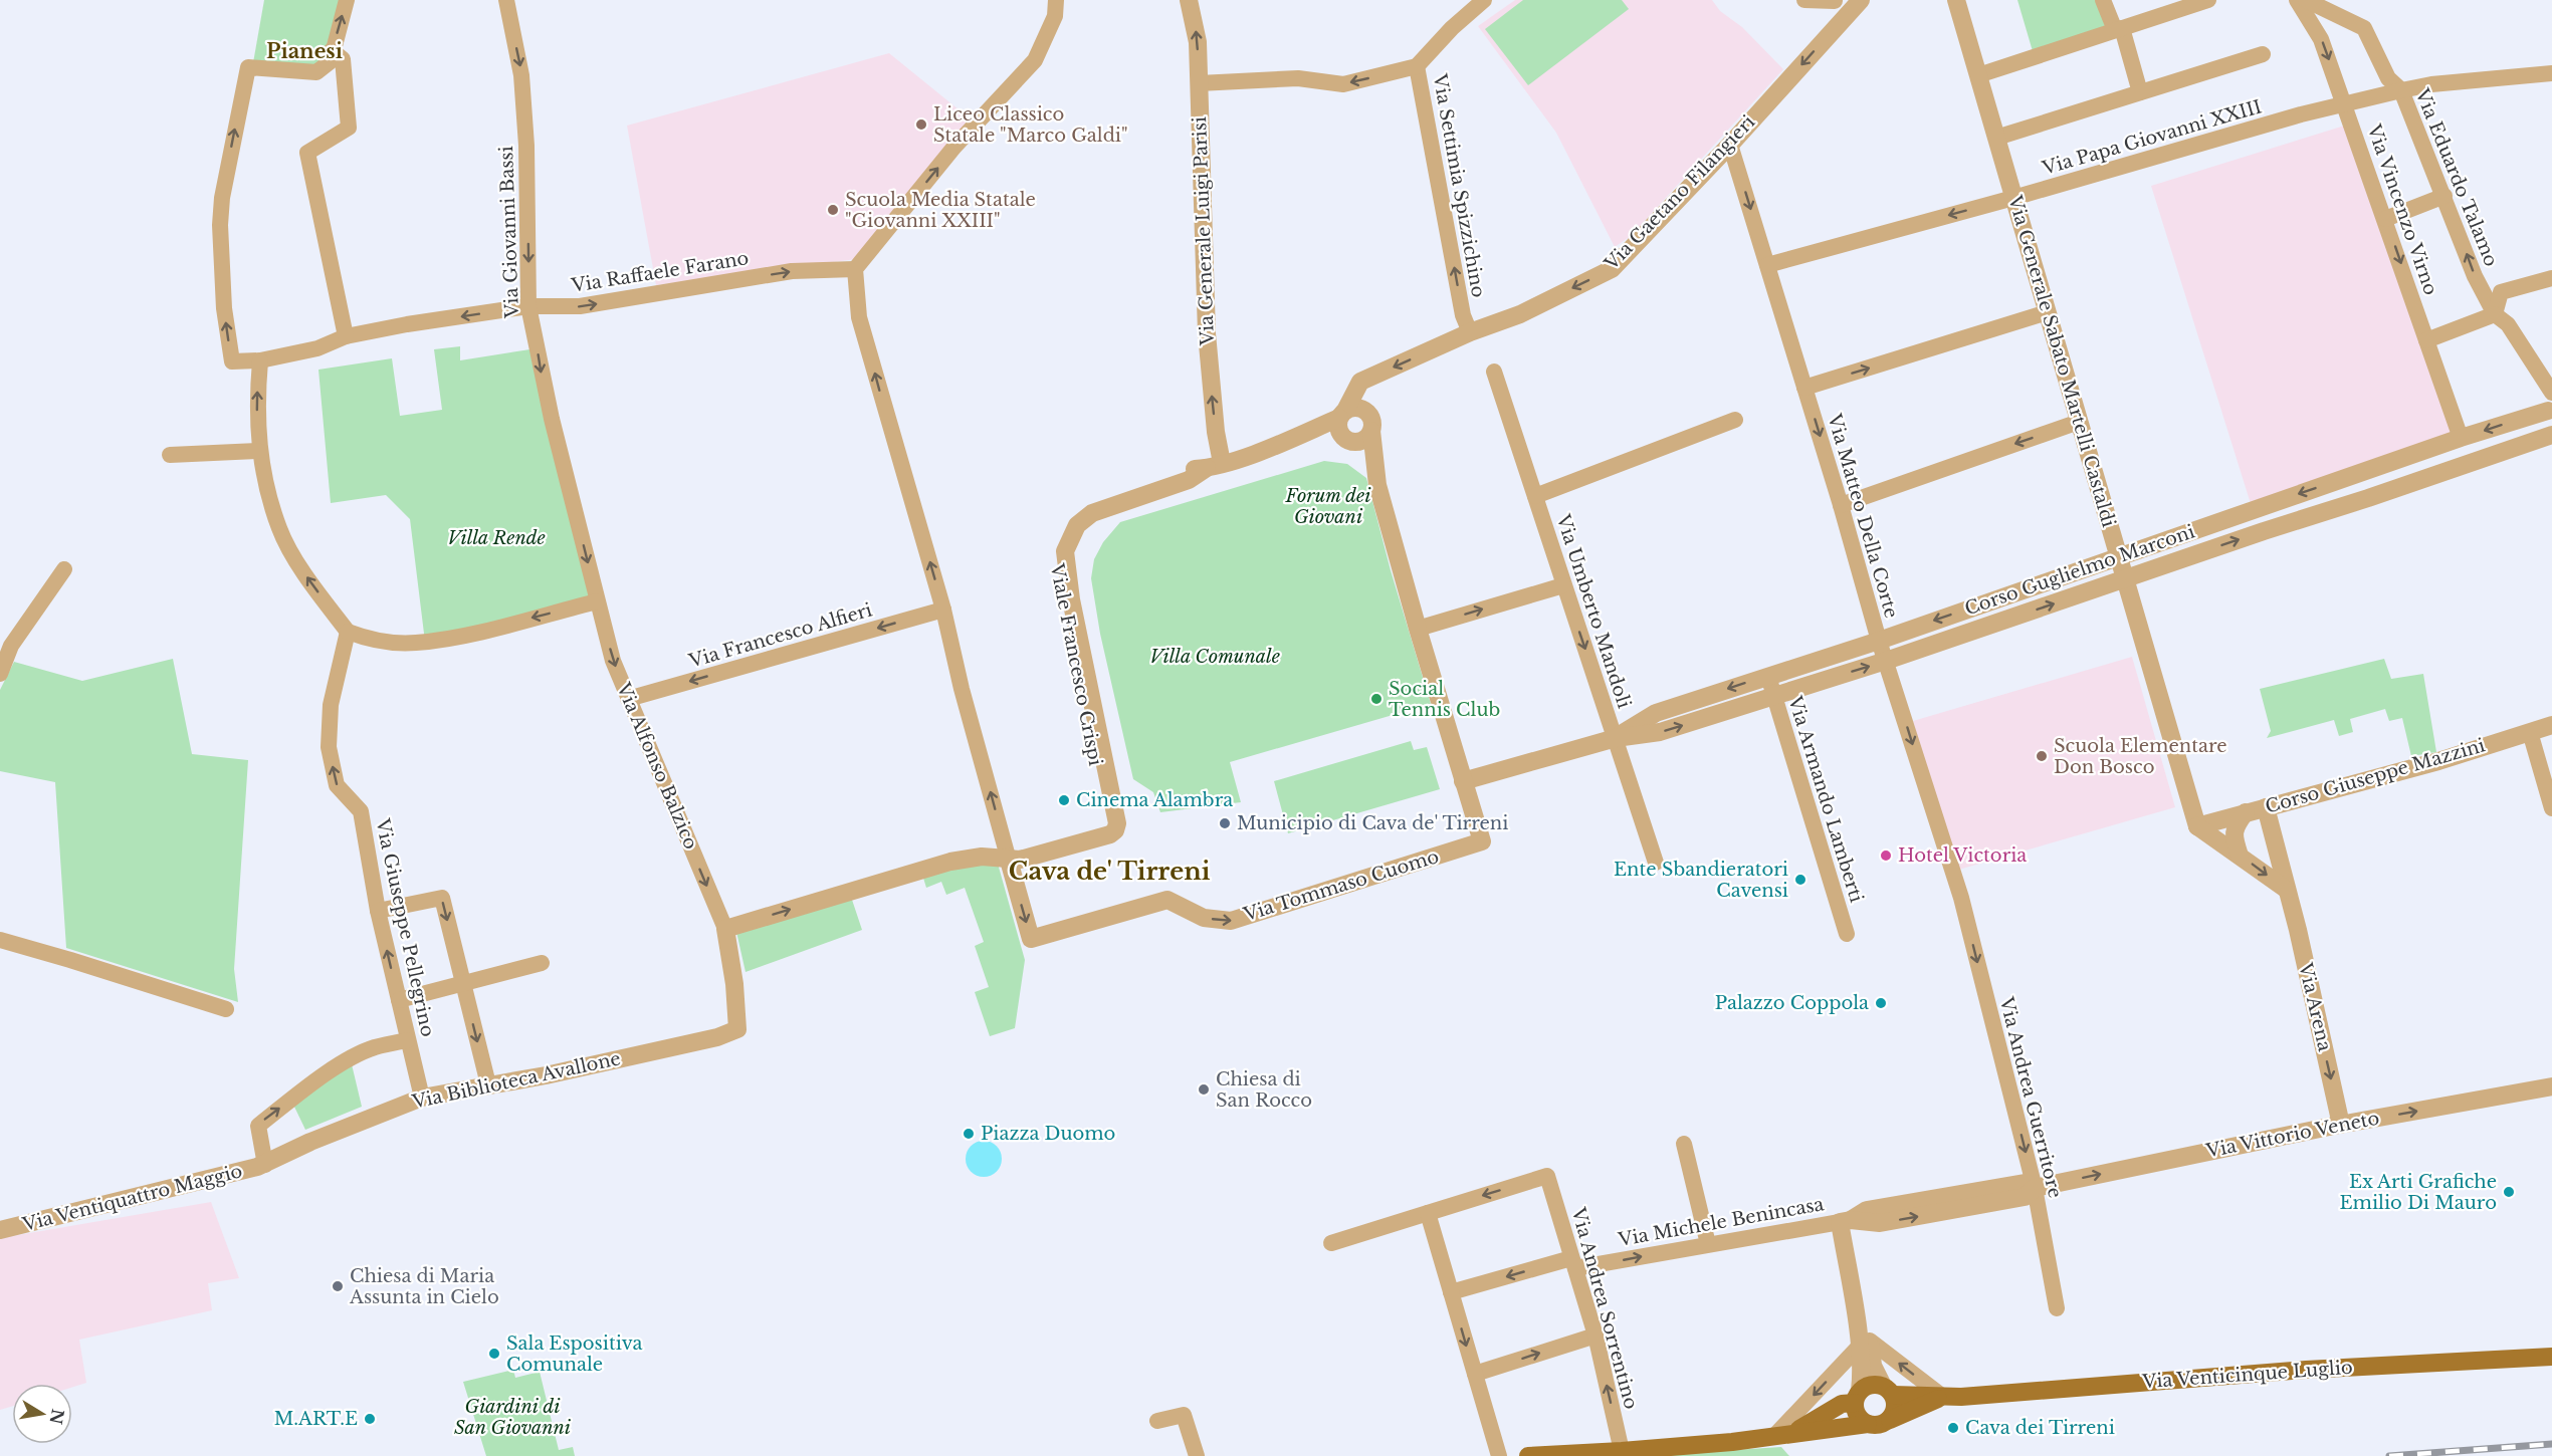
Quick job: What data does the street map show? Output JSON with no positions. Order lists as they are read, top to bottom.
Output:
{
  "streets": {
    "main road": ["Via Venticinque Luglio"],
    "street": [
      "Via Papa Giovanni XXIII",
      "Via Eduardo Talamo",
      "Via Settimia Spizzichino",
      "Via Gaetano Filangieri",
      "Via Vincenzo Virno",
      "Via Generale Luigi Parisi",
      "Via Giovanni Bassi",
      "Via Raffaele Farano",
      "Via Generale Sabato Martelli Castaldi",
      "Via Matteo Della Corte",
      "Corso Guglielmo Marconi",
      "Via Umberto Mandoli",
      "Via Francesco Alfieri",
      "Viale Francesco Crispi",
      "Via Alfonso Balzico",
      "Corso Giuseppe Mazzini",
      "Via Armando Lamberti",
      "Via Tommaso Cuomo",
      "Via Giuseppe Pellegrino",
      "Via Arena",
      "Via Biblioteca Avallone",
      "Via Andrea Guerritore",
      "Via Vittorio Veneto",
      "Via Ventiquattro Maggio",
      "Via Michele Benincasa",
      "Via Andrea Sorrentino"
    ]
  },
  "crossings": [
    ["Via Papa Giovanni XXIII", "Via Eduardo Talamo"],
    ["Via Papa Giovanni XXIII", "Via Vincenzo Virno"],
    ["Via Papa Giovanni XXIII", "Via Generale Sabato Martelli Castaldi"],
    ["Via Papa Giovanni XXIII", "Via Matteo Della Corte"],
    ["Via Eduardo Talamo", "Corso Guglielmo Marconi"],
    ["Via Settimia Spizzichino", "Via Gaetano Filangieri"],
    ["Via Gaetano Filangieri", "Via Matteo Della Corte"],
    ["Via Gaetano Filangieri", "Viale Francesco Crispi"],
    ["Via Vincenzo Virno", "Corso Guglielmo Marconi"],
    ["Via Generale Luigi Parisi", "Viale Francesco Crispi"],
    ["Via Giovanni Bassi", "Via Raffaele Farano"],
    ["Via Giovanni Bassi", "Via Alfonso Balzico"],
    ["Via Generale Sabato Martelli Castaldi", "Corso Guglielmo Marconi"],
    ["Via Generale Sabato Martelli Castaldi", "Corso Giuseppe Mazzini"],
    ["Via Matteo Della Corte", "Corso Guglielmo Marconi"],
    ["Via Matteo Della Corte", "Via Andrea Guerritore"],
    ["Corso Guglielmo Marconi", "Via Umberto Mandoli"],
    ["Corso Guglielmo Marconi", "Via Armando Lamberti"],
    ["Corso Guglielmo Marconi", "Via Tommaso Cuomo"],
    ["Via Francesco Alfieri", "Via Alfonso Balzico"],
    ["Viale Francesco Crispi", "Via Tommaso Cuomo"],
    ["Via Alfonso Balzico", "Via Biblioteca Avallone"],
    ["Corso Giuseppe Mazzini", "Via Arena"],
    ["Via Giuseppe Pellegrino", "Via Biblioteca Avallone"],
    ["Via Arena", "Via Vittorio Veneto"],
    ["Via Biblioteca Avallone", "Via Ventiquattro Maggio"],
    ["Via Andrea Guerritore", "Via Vittorio Veneto"],
    ["Via Vittorio Veneto", "Via Michele Benincasa"],
    ["Via Michele Benincasa", "Via Andrea Sorrentino"]
  ],
  "one_way": [
    "Via Settimia Spizzichino",
    "Via Gaetano Filangieri",
    "Via Vincenzo Virno",
    "Via Generale Luigi Parisi",
    "Via Giovanni Bassi",
    "Via Matteo Della Corte",
    "Via Francesco Alfieri",
    "Via Alfonso Balzico",
    "Via Giuseppe Pellegrino",
    "Via Arena",
    "Via Andrea Guerritore",
    "Via Vittorio Veneto"
  ],
  "districts": ["Pianesi", "Cava de' Tirreni"],
  "parks": [
    "Forum dei Giovani",
    "Villa Rende",
    "Villa Comunale",
    "Giardini di San Giovanni"
  ],
  "places": [
    "Liceo Classico Statale \"Marco Galdi\"",
    "Scuola Media Statale \"Giovanni XXIII\"",
    "Social Tennis Club",
    "Scuola Elementare Don Bosco",
    "Cinema Alambra",
    "Municipio di Cava de' Tirreni",
    "Hotel Victoria",
    "Ente Sbandieratori Cavensi",
    "Palazzo Coppola",
    "Chiesa di San Rocco",
    "Piazza Duomo",
    "Ex Arti Grafiche Emilio Di Mauro",
    "Chiesa di Maria Assunta in Cielo",
    "Sala Espositiva Comunale",
    "M.ART.E",
    "Cava dei Tirreni"
  ],
  "north": "right"
}
